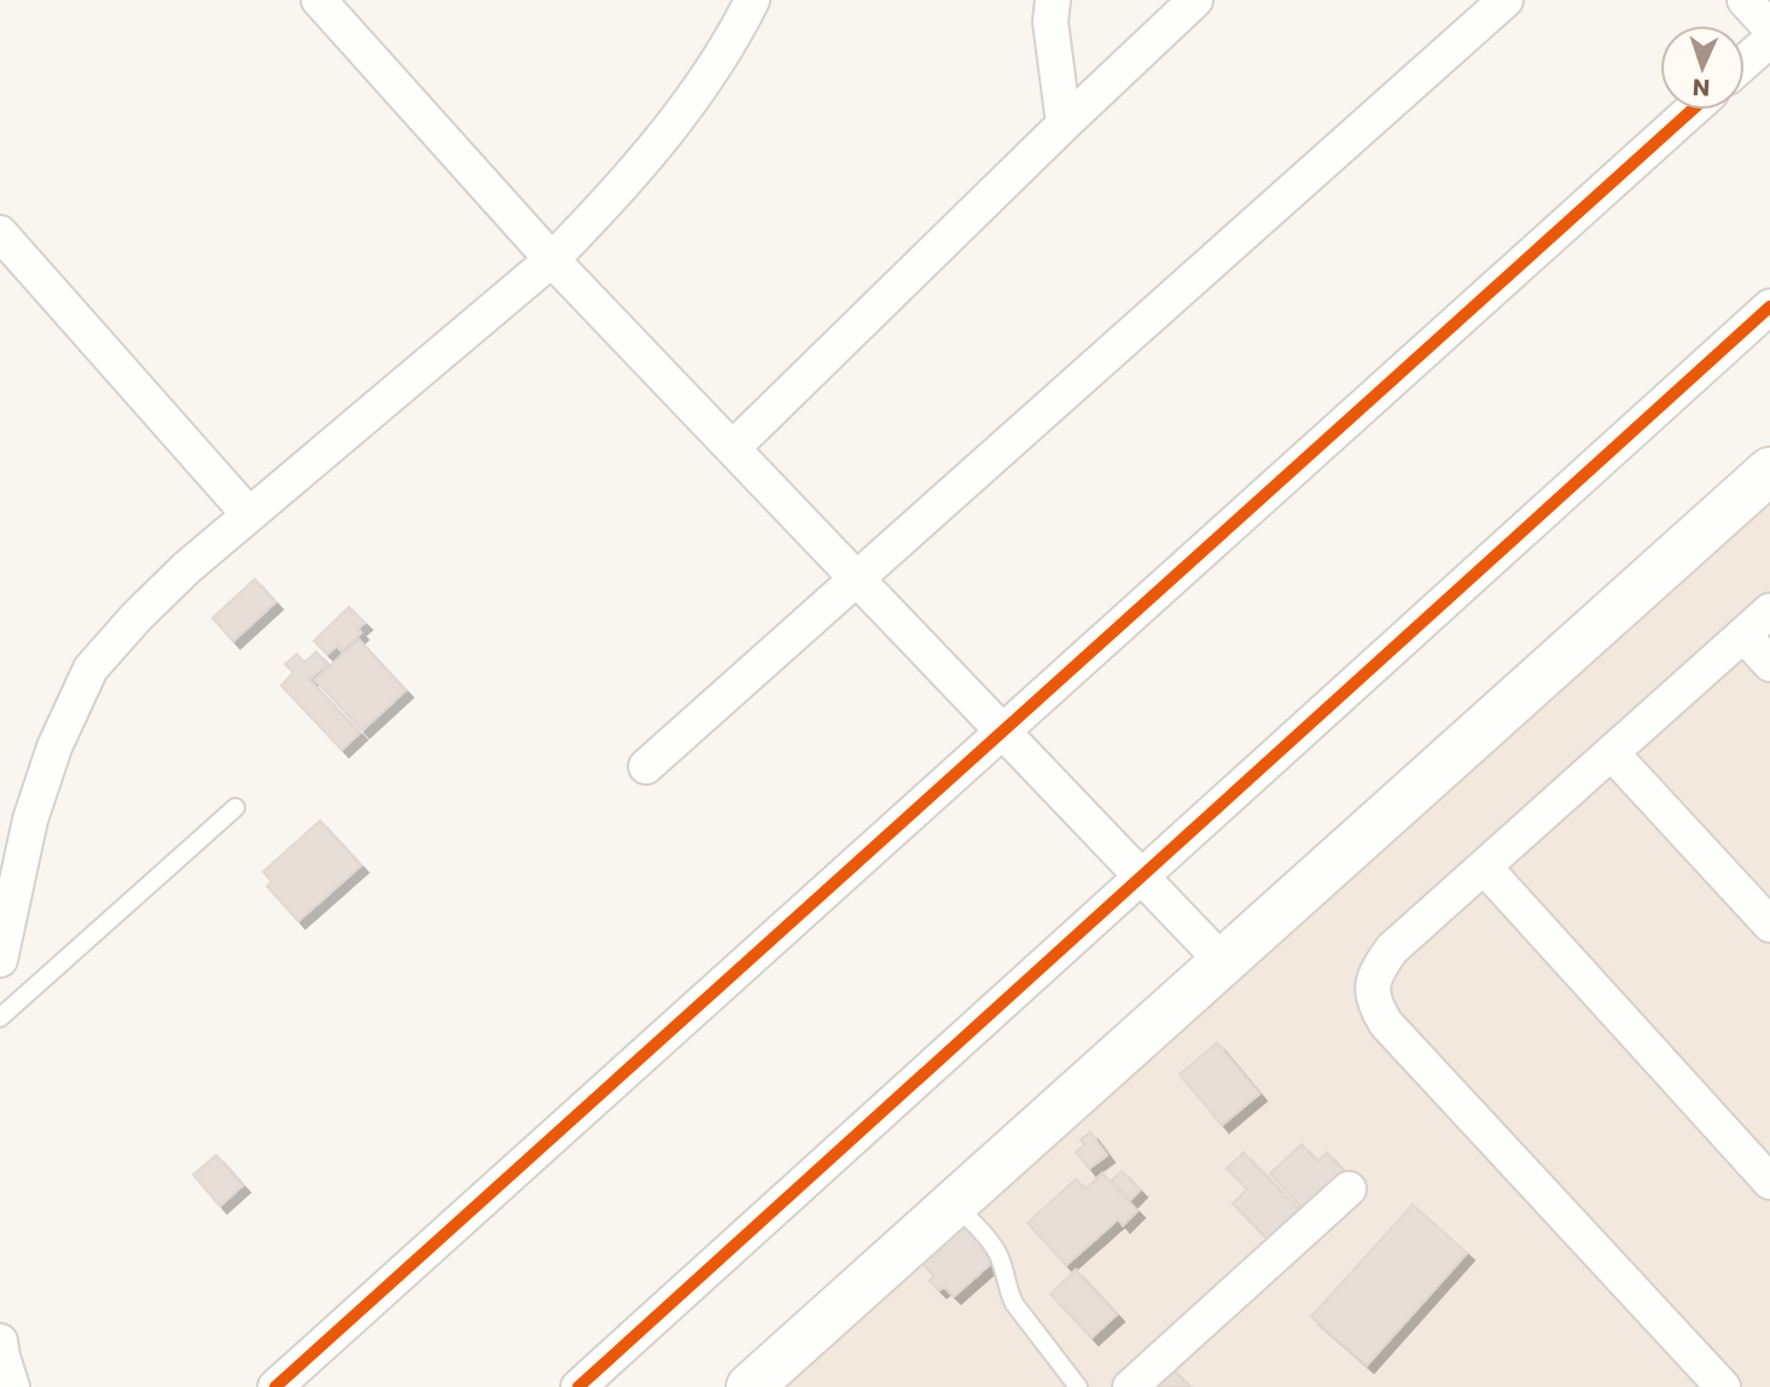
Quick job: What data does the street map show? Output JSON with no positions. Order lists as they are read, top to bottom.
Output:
{
  "north": "bottom"
}
